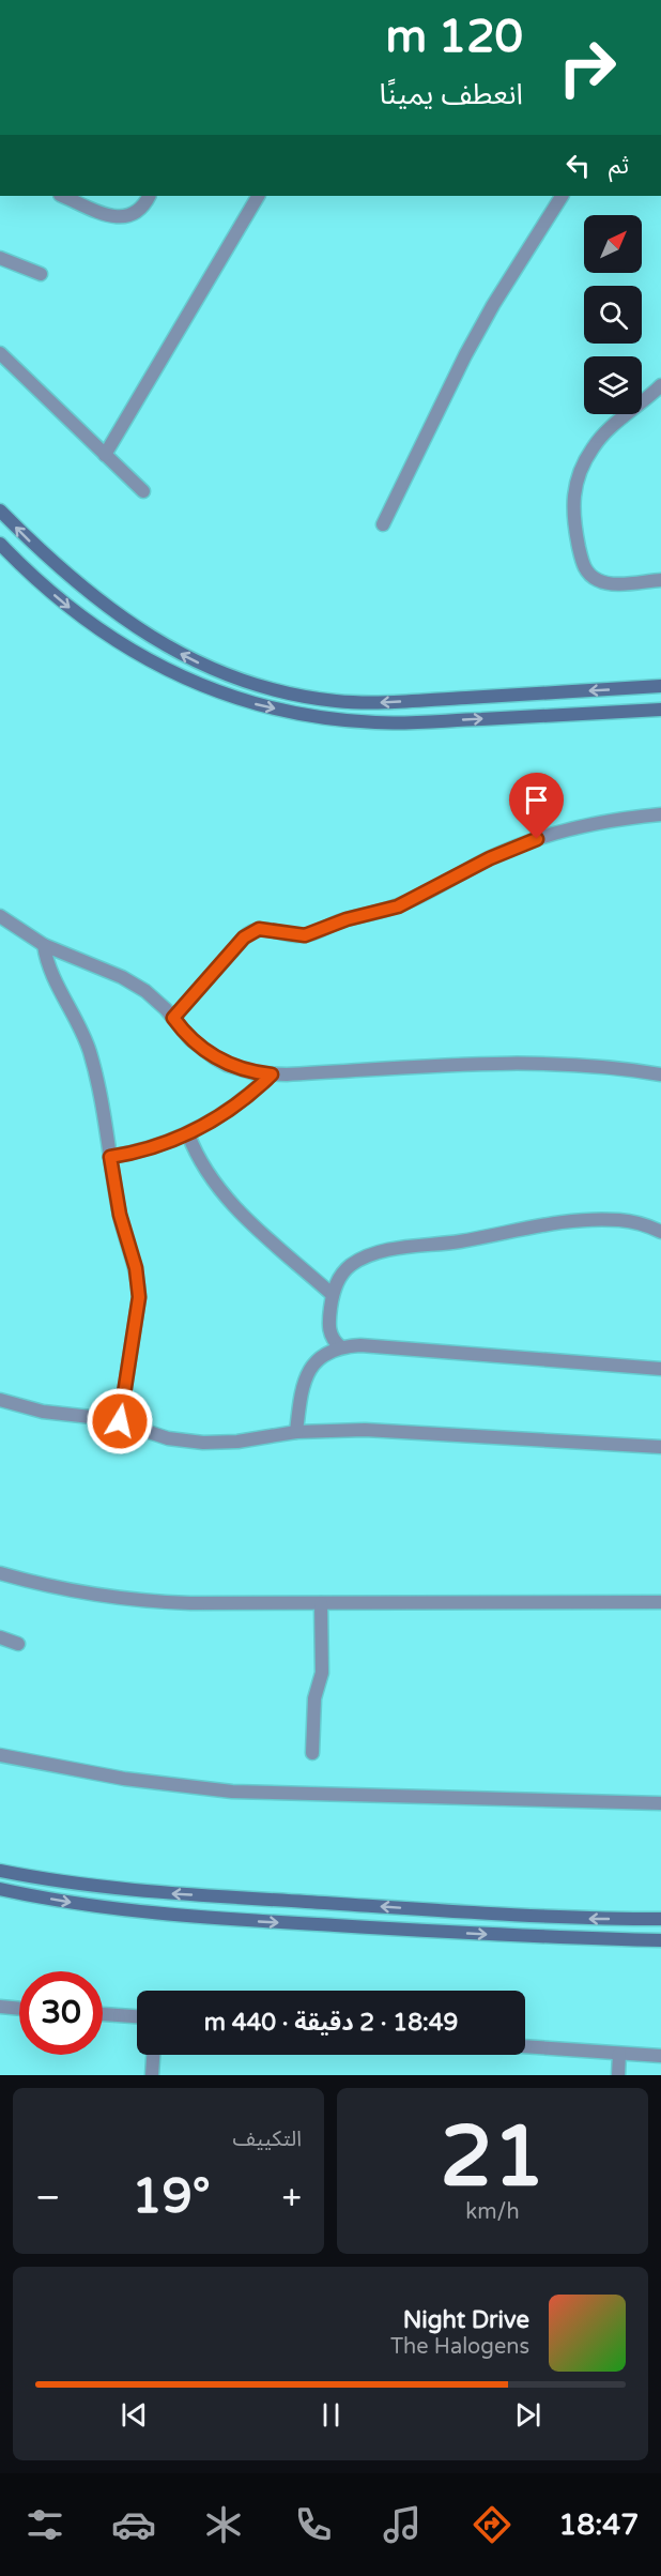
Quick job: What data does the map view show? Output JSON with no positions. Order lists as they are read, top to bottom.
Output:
{
  "north": "top right",
  "page": {
    "turn": ["120 m", "انعطف يمينًا"],
    "then": "ثم",
    "limit": "30",
    "trip": "18:49 · 2 دقيقة · 440 m",
    "tile": [
      ["21", "km/h"],
      "التكييف"
    ],
    "heat": ["−", "19°", "+"],
    "song": ["Night Drive", "The Halogens"],
    "tabs": "18:47"
  }
}
